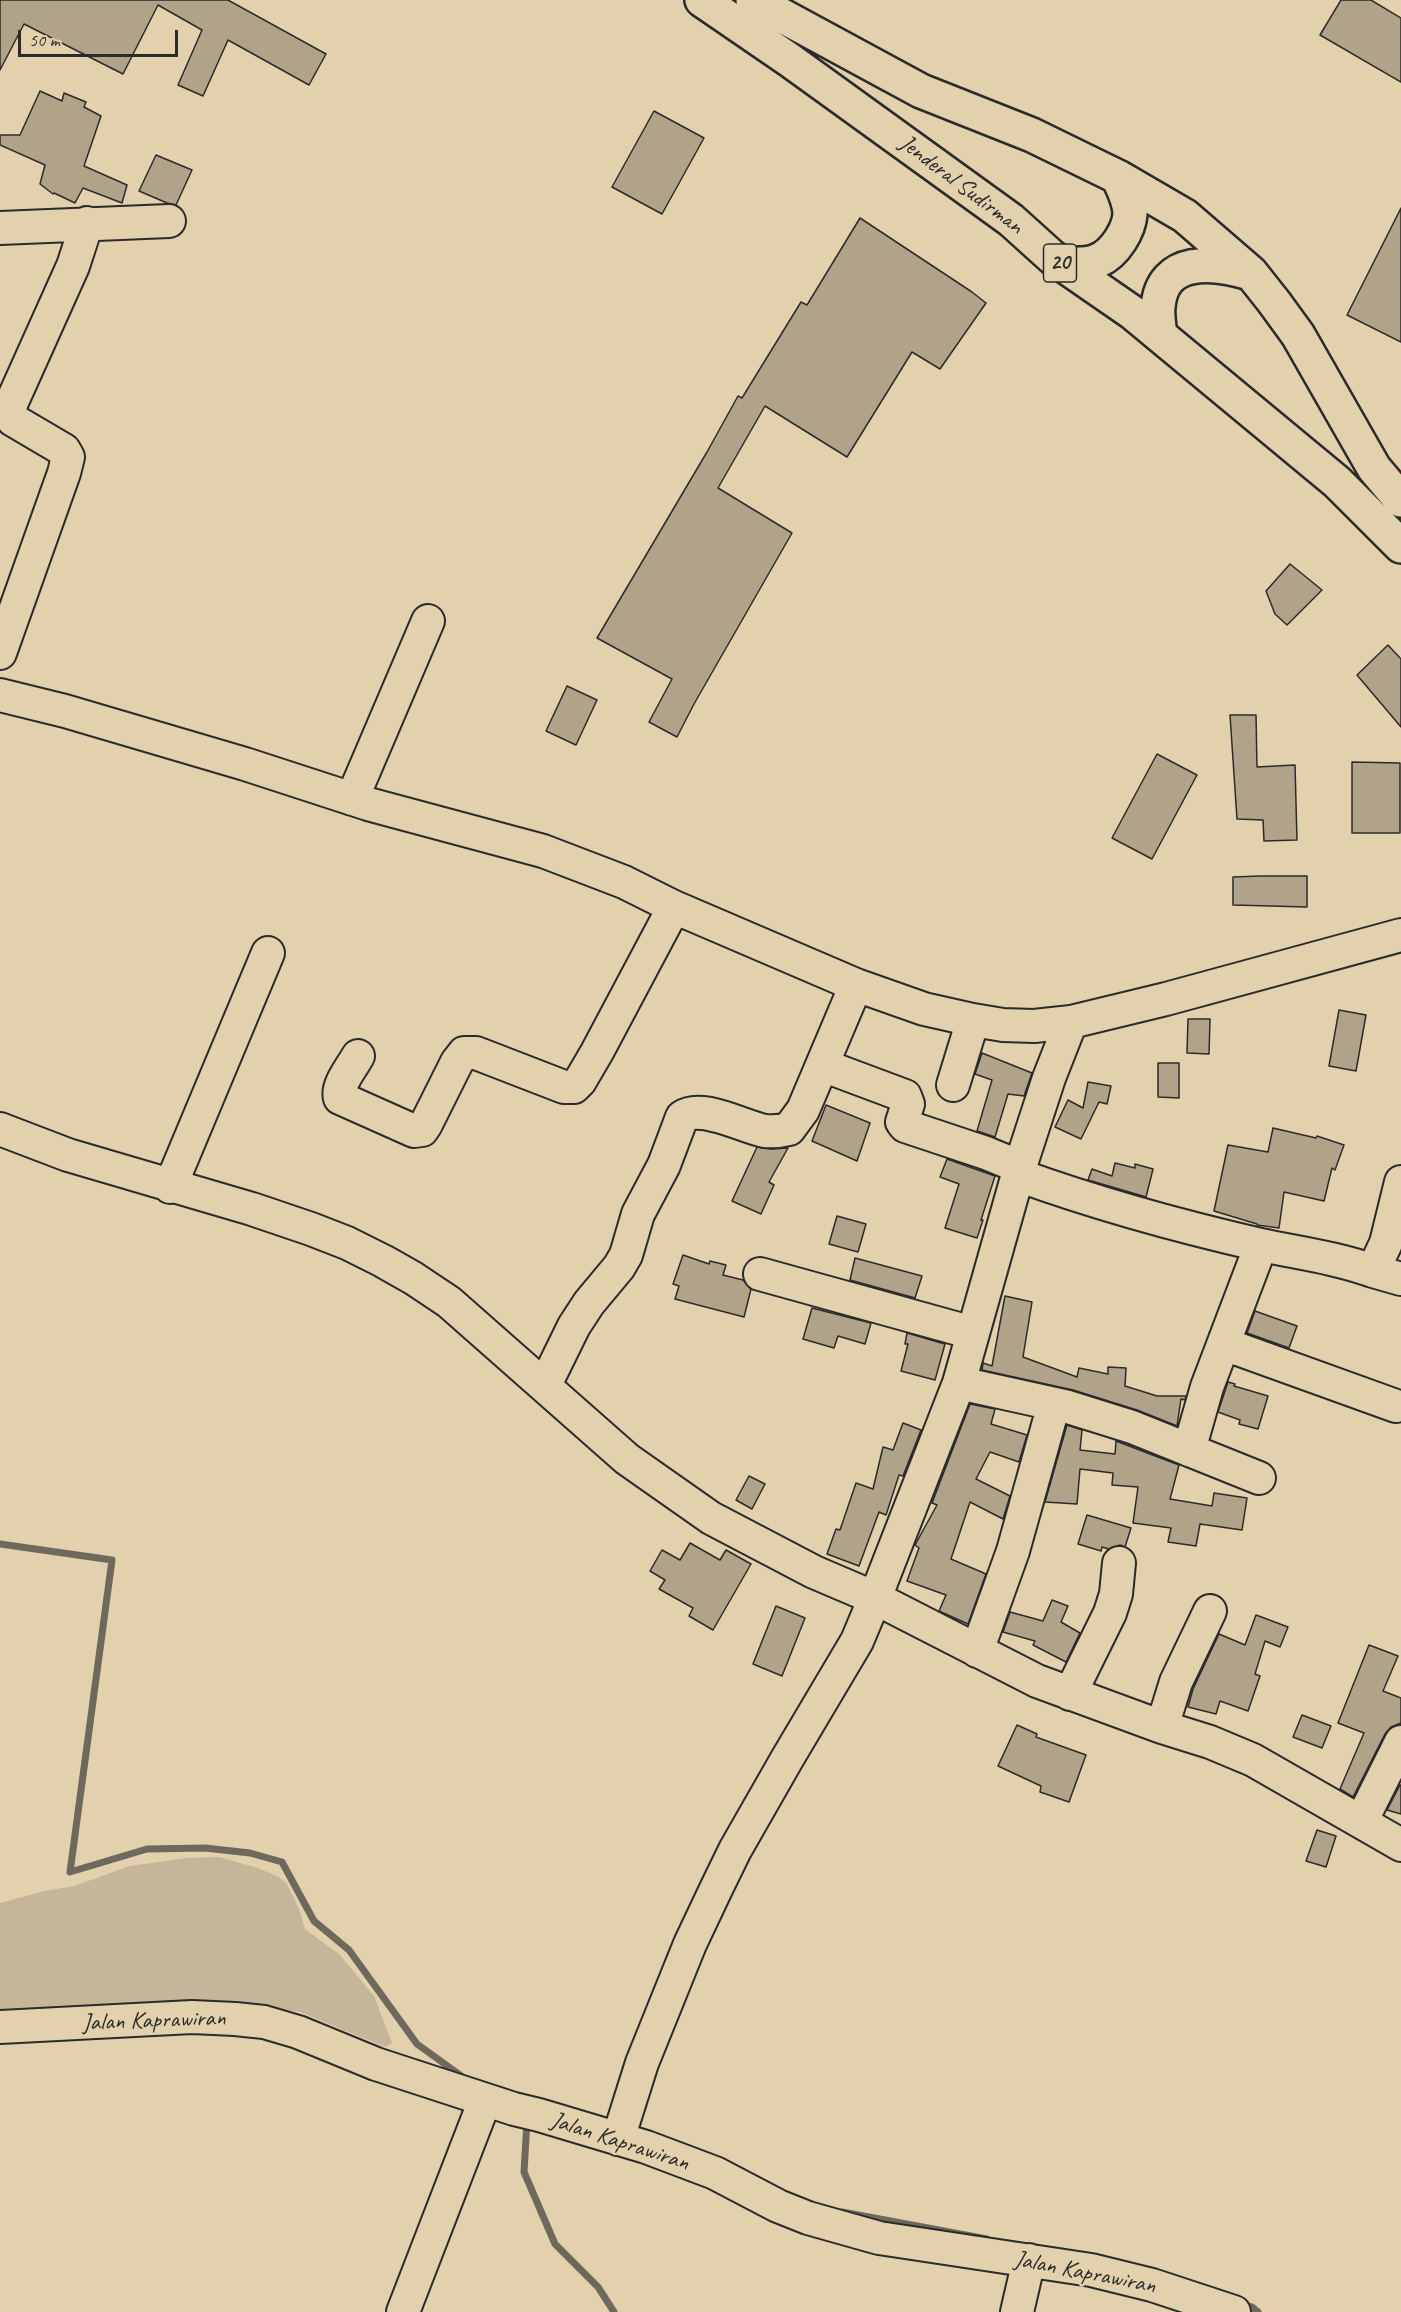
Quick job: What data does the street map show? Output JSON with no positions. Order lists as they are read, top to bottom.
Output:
{
  "streets": {
    "highway": ["Jenderal Sudirman", "20"],
    "street": ["Jalan Kaprawiran"]
  },
  "scale_bar": "50 m"
}
